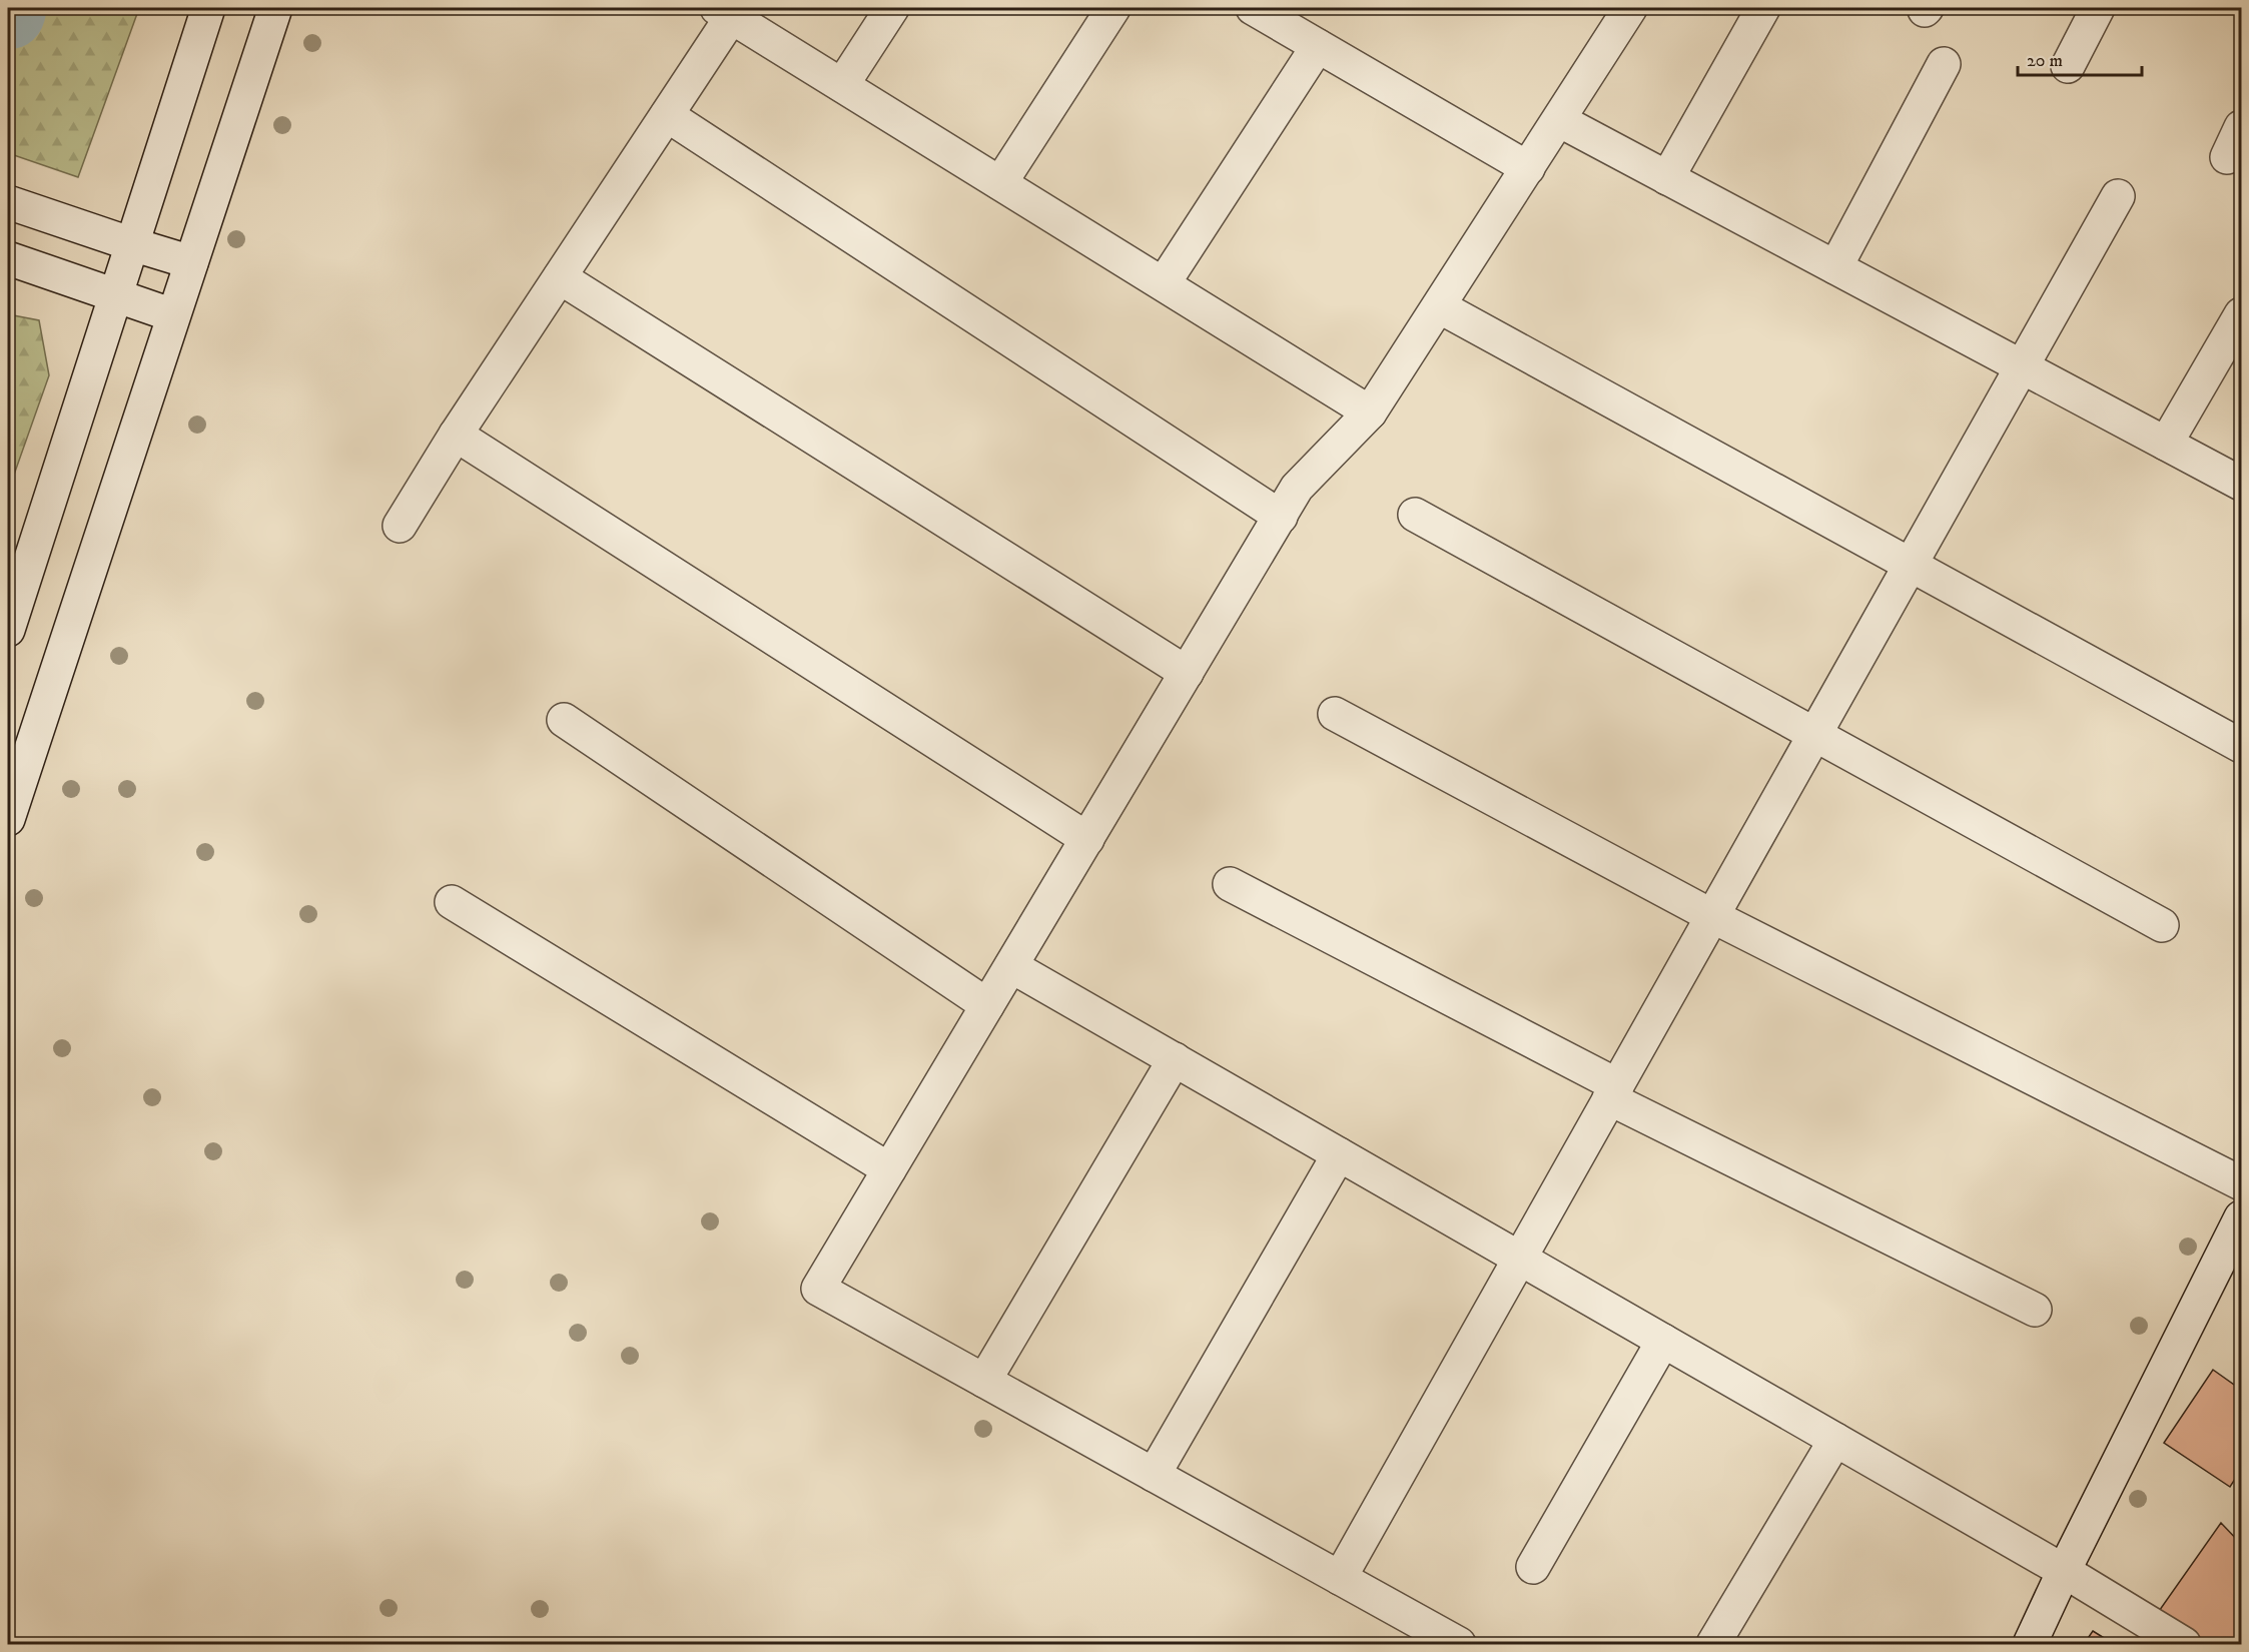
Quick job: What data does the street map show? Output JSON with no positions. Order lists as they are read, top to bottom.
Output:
{
  "scale_bar": "20 m"
}
